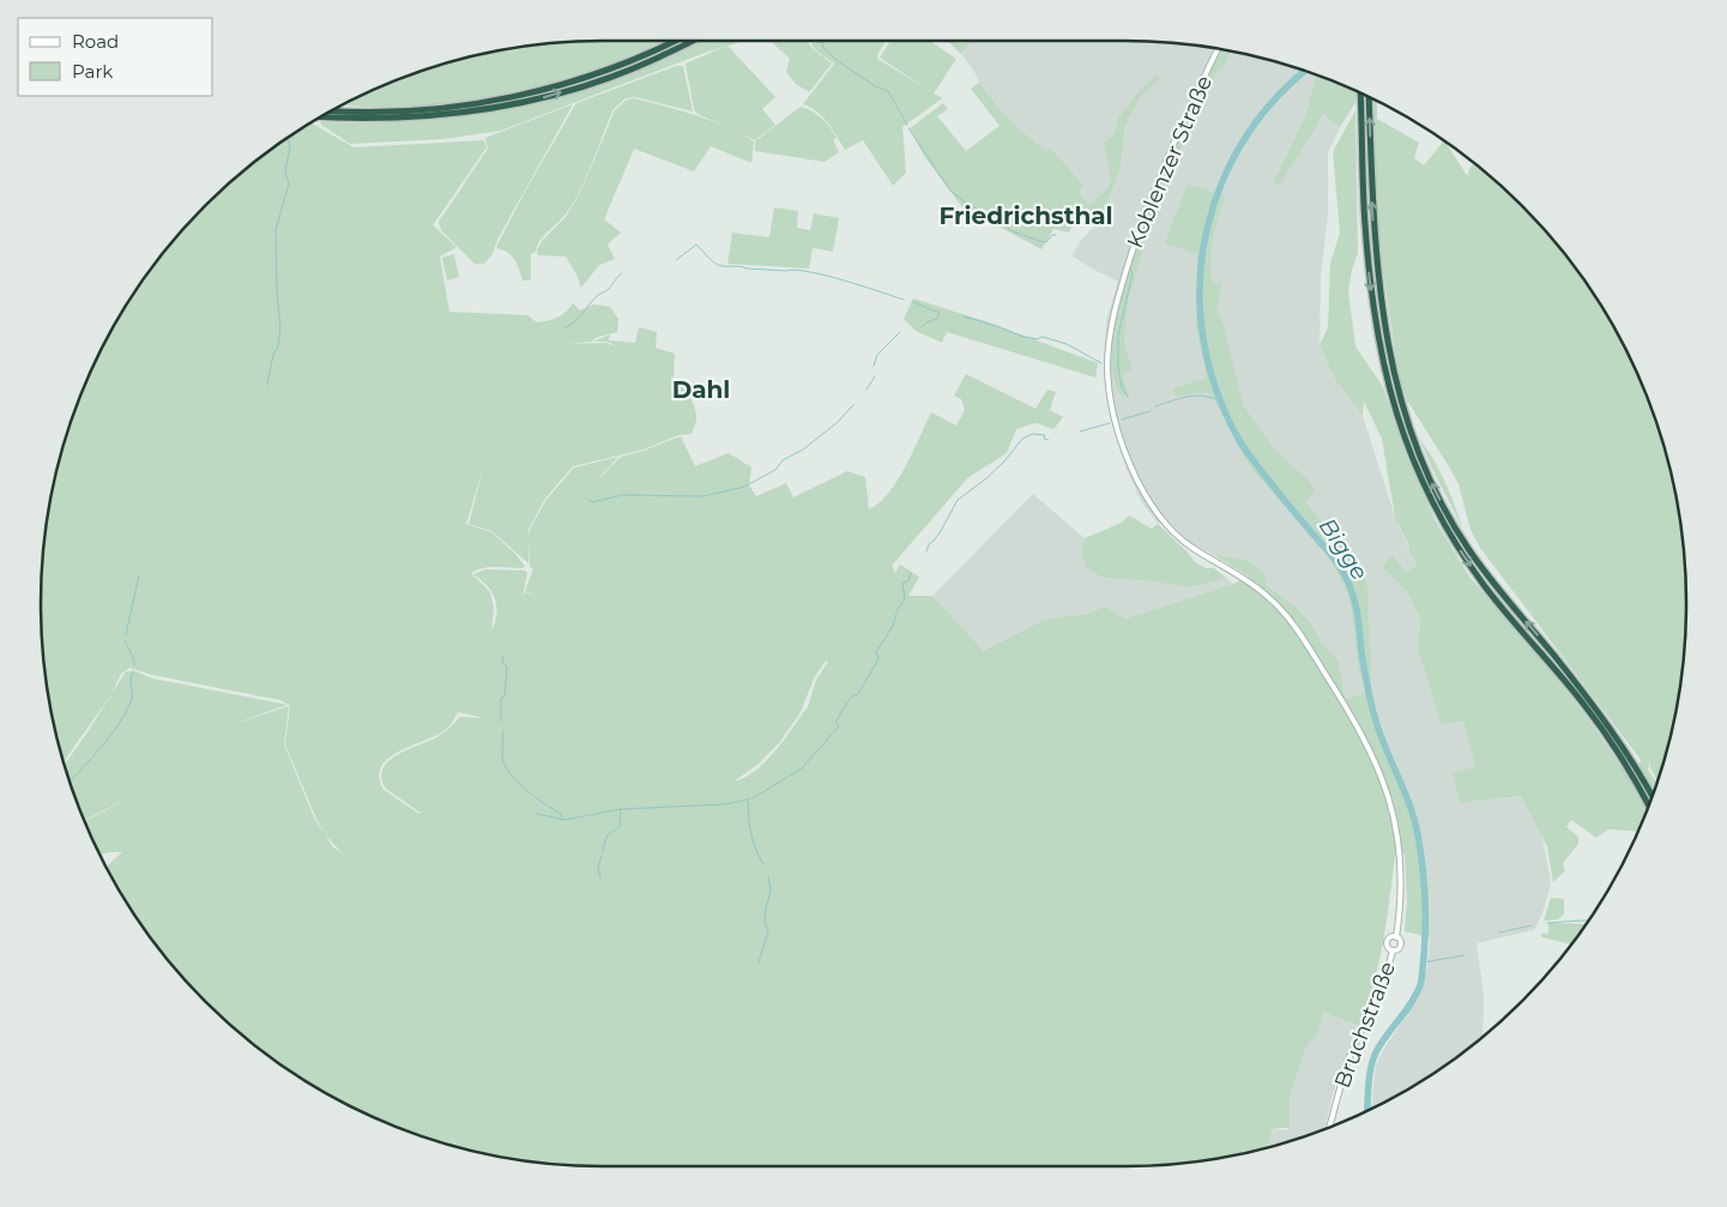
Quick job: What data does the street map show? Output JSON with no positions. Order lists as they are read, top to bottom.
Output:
{
  "streets": {
    "main road": ["Koblenzer Straße", "Bruchstraße"]
  },
  "crossings": [
    ["Koblenzer Straße", "Bruchstraße"]
  ],
  "districts": ["Friedrichsthal", "Dahl"],
  "water": ["Bigge"],
  "legend": ["Road", "Park"]
}
